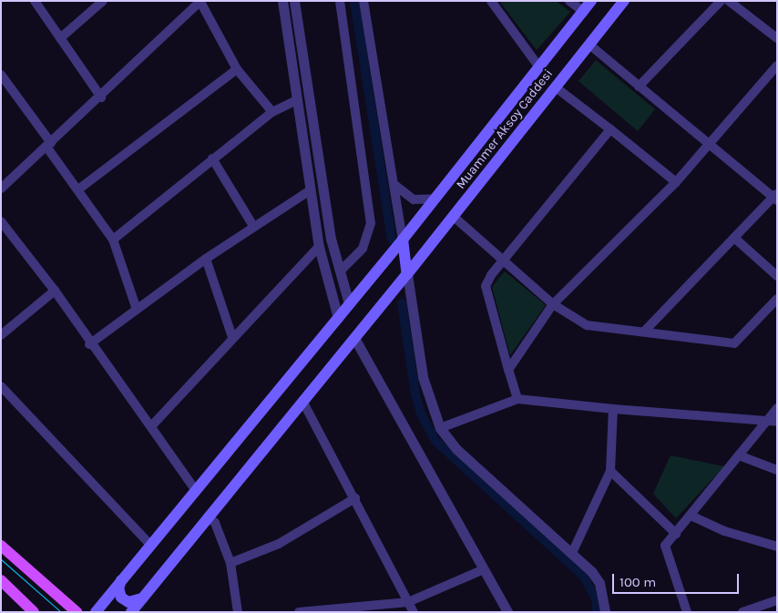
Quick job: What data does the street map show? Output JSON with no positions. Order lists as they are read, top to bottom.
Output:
{
  "streets": {
    "main road": ["Muammer Aksoy Caddesi"]
  },
  "scale_bar": "100 m"
}
